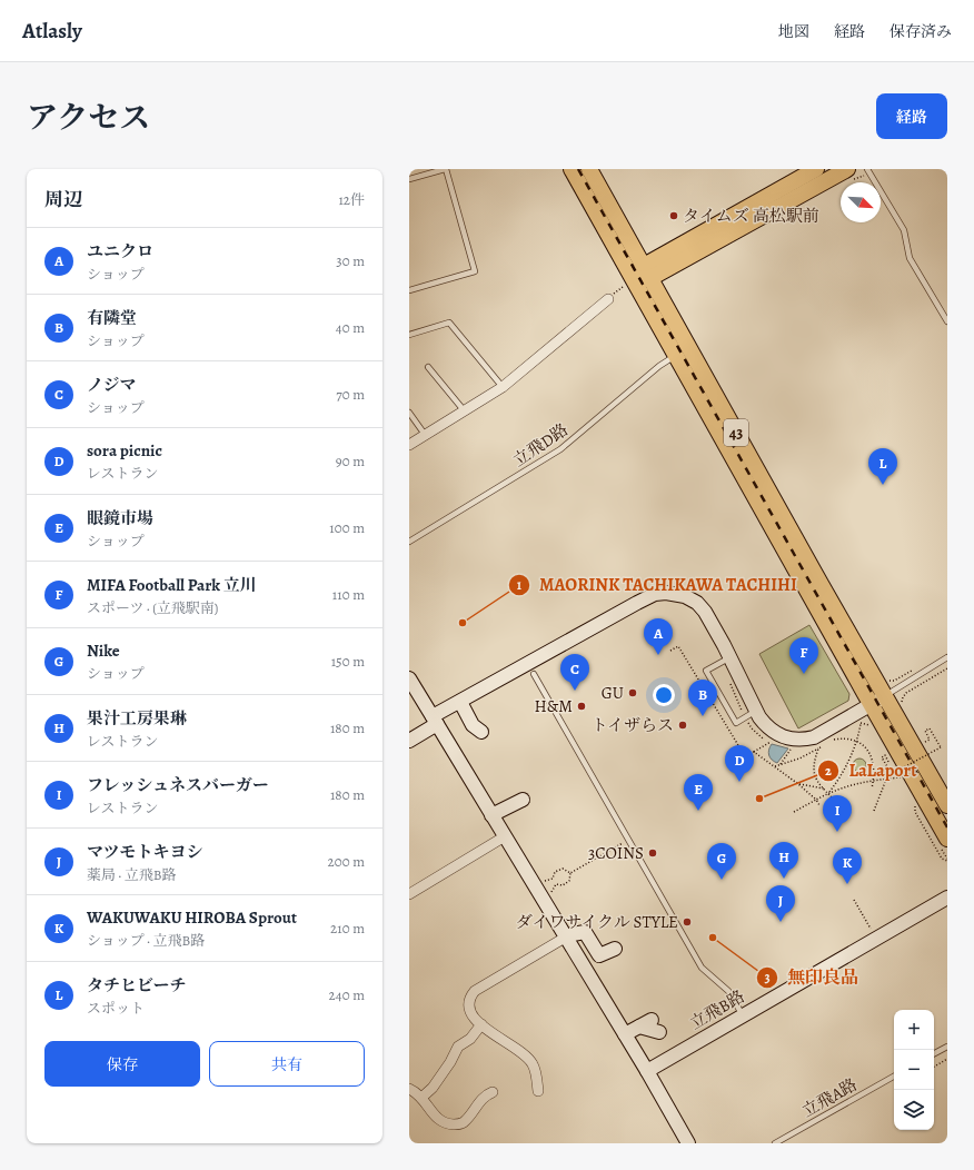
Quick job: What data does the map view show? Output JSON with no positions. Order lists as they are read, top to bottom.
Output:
{
  "streets": {
    "main road": ["43"],
    "street": ["立飛B路"],
    "lane": ["立飛D路", "立飛A路"]
  },
  "crossings": [
    ["43", "立飛D路"]
  ],
  "places": [
    "タイムズ 高松駅前",
    "MAORINK TACHIKAWA TACHIHI",
    "GU",
    "H&M",
    "トイザらス",
    "LaLaport",
    "3COINS",
    "ダイワサイクル STYLE",
    "無印良品"
  ],
  "north": "bottom right",
  "page": {
    "header": "Atlasly",
    "nav": ["地図", "経路", "保存済み"],
    "title": "アクセス",
    "buttons": [
      "経路",
      ["保存", "共有"]
    ],
    "heading": ["周辺", "12件"],
    "list": [
      {
        "mark": "A",
        "name": "ユニクロ",
        "note": "ショップ",
        "value": "30 m"
      },
      {
        "mark": "B",
        "name": "有隣堂",
        "note": "ショップ",
        "value": "40 m"
      },
      {
        "mark": "C",
        "name": "ノジマ",
        "note": "ショップ",
        "value": "70 m"
      },
      {
        "mark": "D",
        "name": "sora picnic",
        "note": "レストラン",
        "value": "90 m"
      },
      {
        "mark": "E",
        "name": "眼鏡市場",
        "note": "ショップ",
        "value": "100 m"
      },
      {
        "mark": "F",
        "name": "MIFA Football Park 立川",
        "note": "スポーツ · (立飛駅南)",
        "value": "110 m"
      },
      {
        "mark": "G",
        "name": "Nike",
        "note": "ショップ",
        "value": "150 m"
      },
      {
        "mark": "H",
        "name": "果汁工房果琳",
        "note": "レストラン",
        "value": "180 m"
      },
      {
        "mark": "I",
        "name": "フレッシュネスバーガー",
        "note": "レストラン",
        "value": "180 m"
      },
      {
        "mark": "J",
        "name": "マツモトキヨシ",
        "note": "薬局 · 立飛B路",
        "value": "200 m"
      },
      {
        "mark": "K",
        "name": "WAKUWAKU HIROBA Sprout",
        "note": "ショップ · 立飛B路",
        "value": "210 m"
      },
      {
        "mark": "L",
        "name": "タチヒビーチ",
        "note": "スポット",
        "value": "240 m"
      }
    ],
    "pins": [
      "L",
      "A",
      "F",
      "C",
      "B",
      "D",
      "E",
      "I",
      "H",
      "G",
      "K",
      "J"
    ],
    "map_buttons": ["+", "−"]
  }
}
